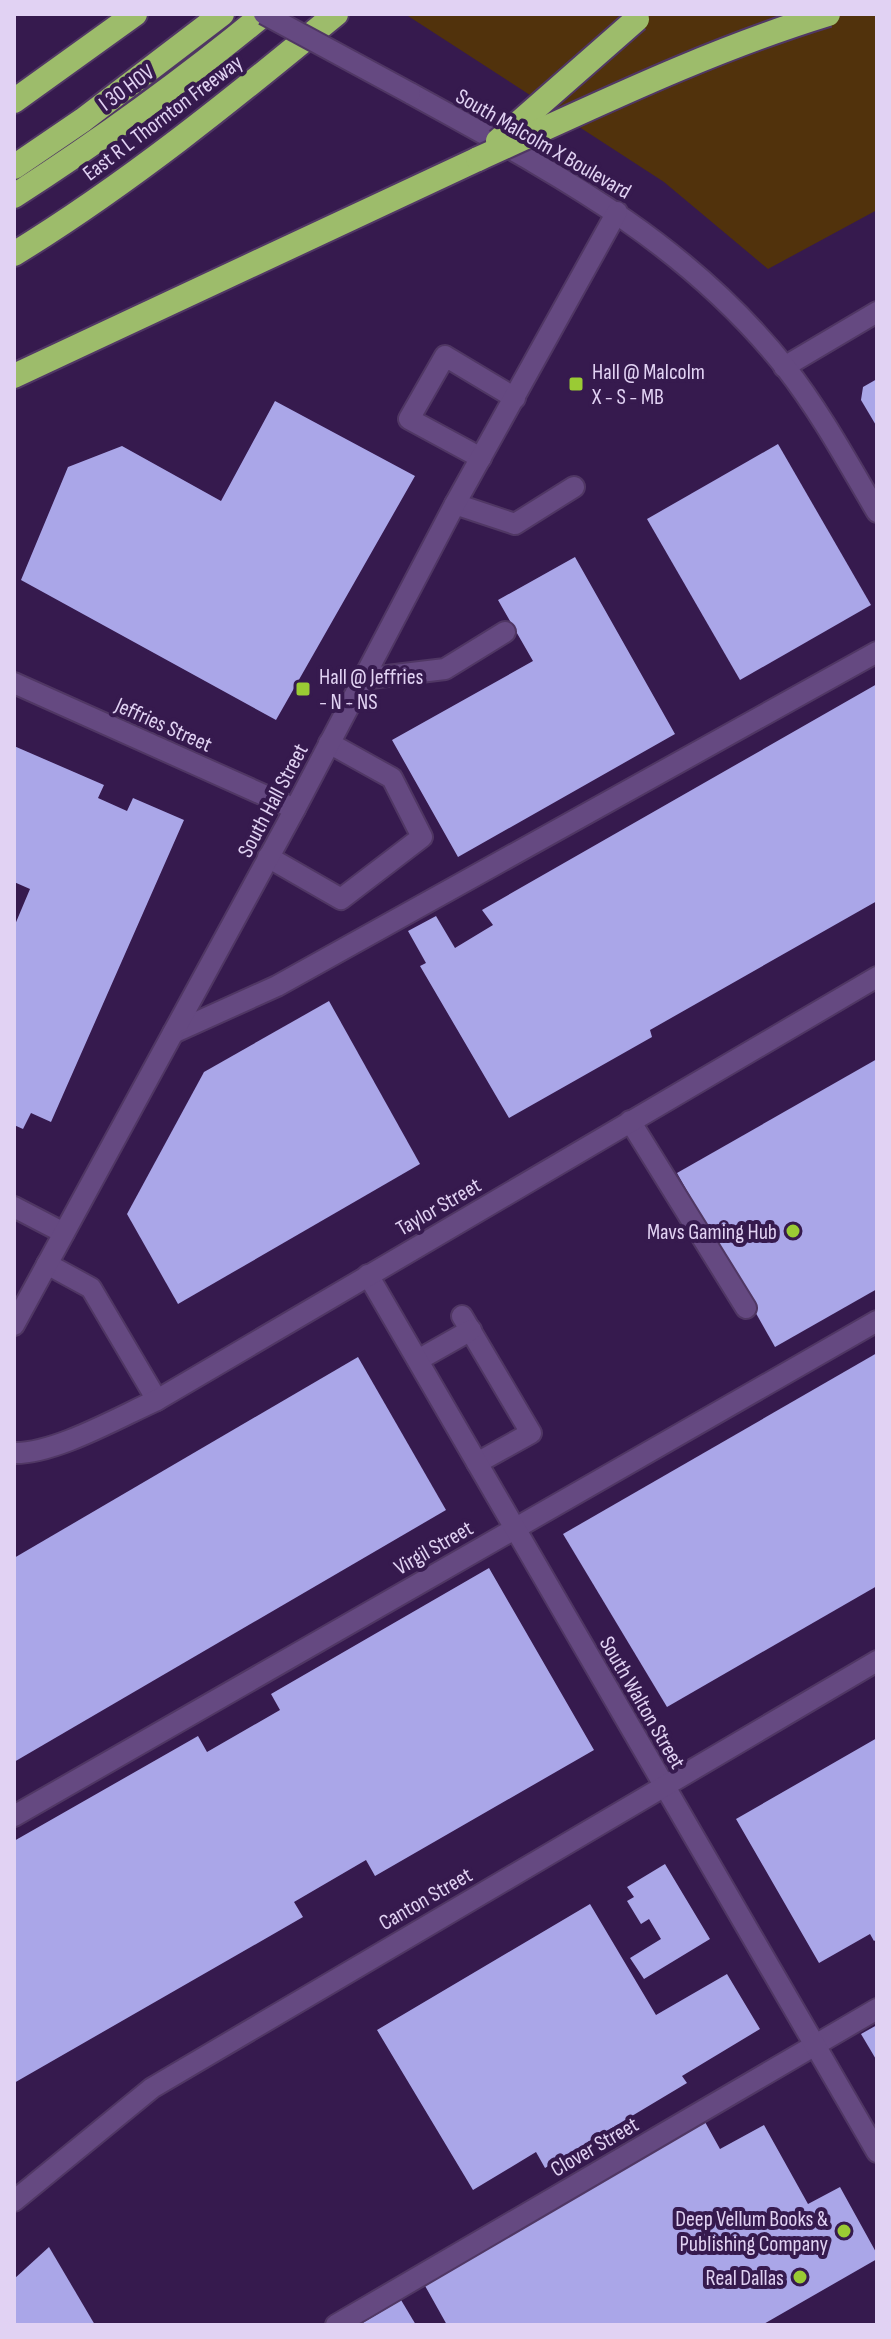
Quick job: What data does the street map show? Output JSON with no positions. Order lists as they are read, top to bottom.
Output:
{
  "streets": {
    "highway": ["I 30 HOV", "East R L Thornton Freeway"],
    "street": [
      "South Malcolm X Boulevard",
      "Jeffries Street",
      "South Hall Street",
      "Taylor Street",
      "Virgil Street",
      "South Walton Street",
      "Canton Street",
      "Clover Street"
    ]
  },
  "crossings": [
    ["I 30 HOV", "South Malcolm X Boulevard"],
    ["South Malcolm X Boulevard", "South Hall Street"],
    ["Jeffries Street", "South Hall Street"],
    ["Taylor Street", "South Walton Street"],
    ["Virgil Street", "South Walton Street"],
    ["South Walton Street", "Canton Street"],
    ["South Walton Street", "Clover Street"]
  ],
  "places": {
    "transit": ["Hall @ Malcolm X - S - MB", "Hall @ Jeffries - N - NS"],
    "other": ["Mavs Gaming Hub", "Deep Vellum Books & Publishing Company", "Real Dallas"]
  }
}
